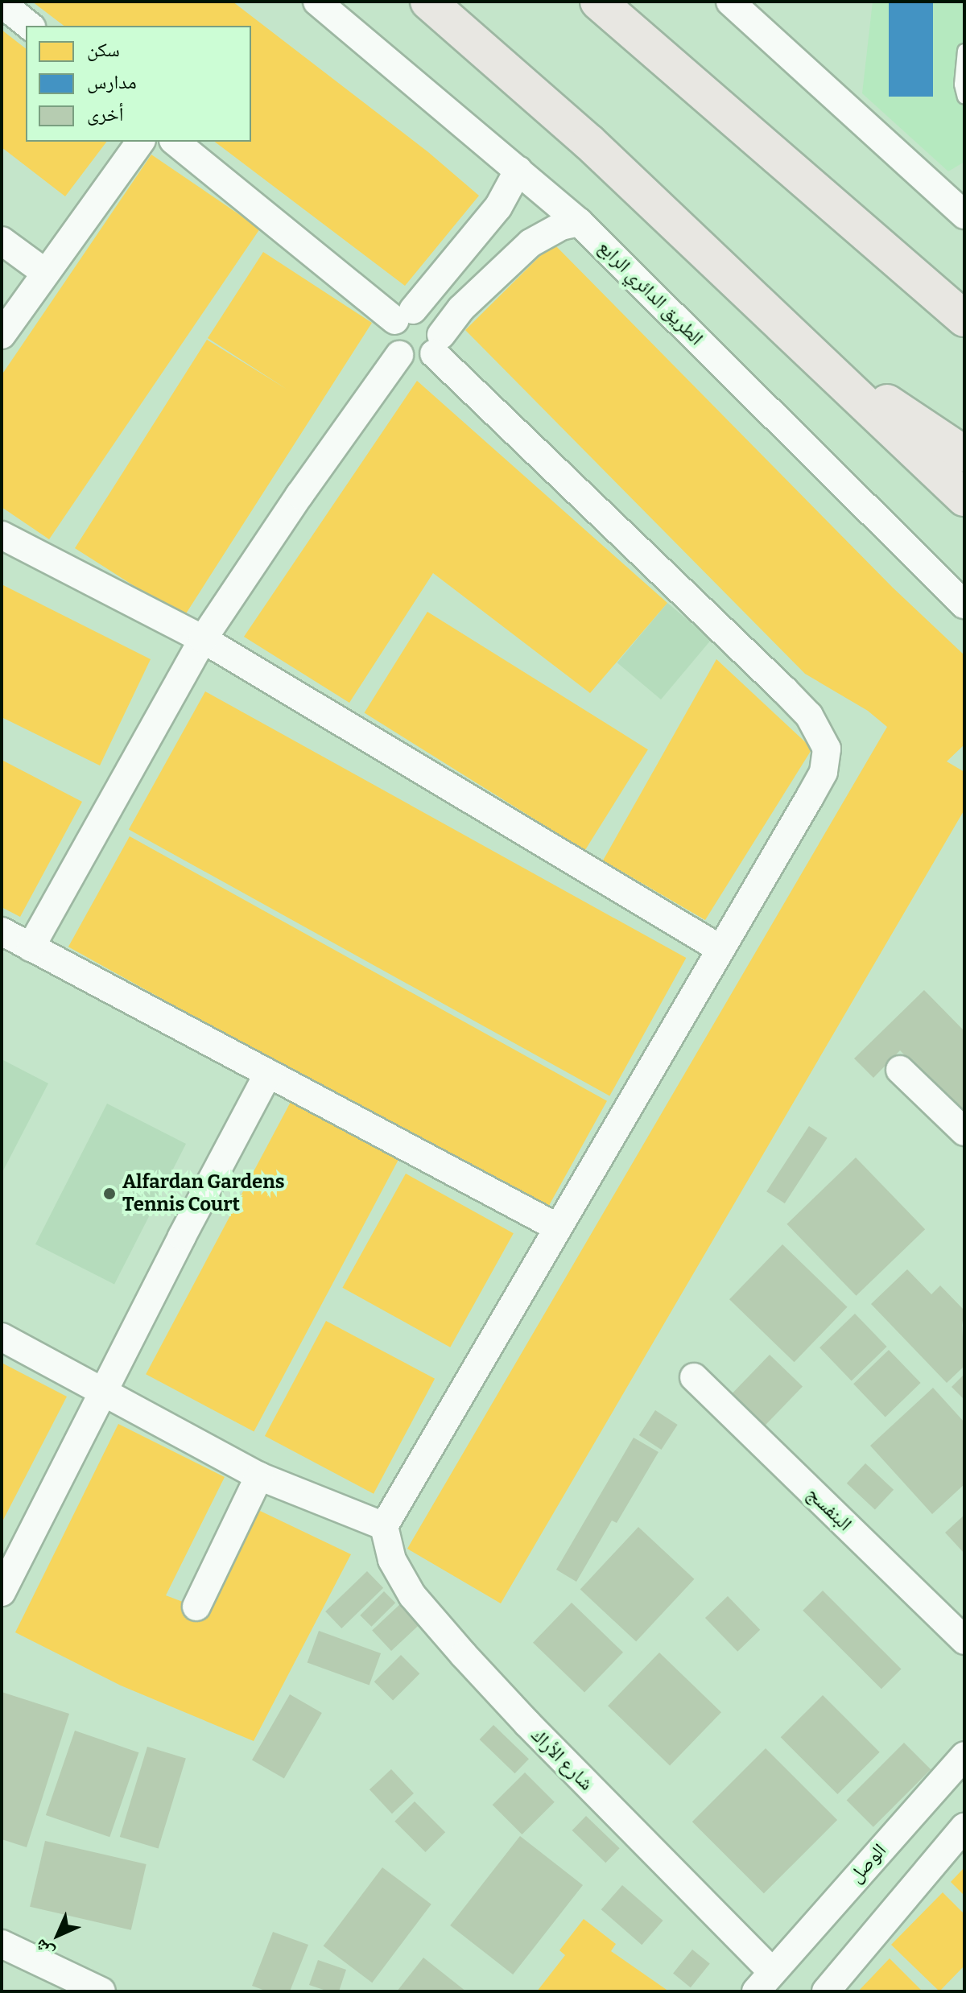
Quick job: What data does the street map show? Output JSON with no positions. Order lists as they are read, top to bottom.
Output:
{
  "streets": {
    "street": [
      "الطريق الدائري الرابع",
      "البنفسج",
      "شارع الأراك",
      "الوصل"
    ]
  },
  "crossings": [
    ["شارع الأراك", "الوصل"]
  ],
  "places": ["Alfardan Gardens Tennis Court"],
  "legend": ["سكن", "مدارس", "أخرى"],
  "north": "bottom left"
}
